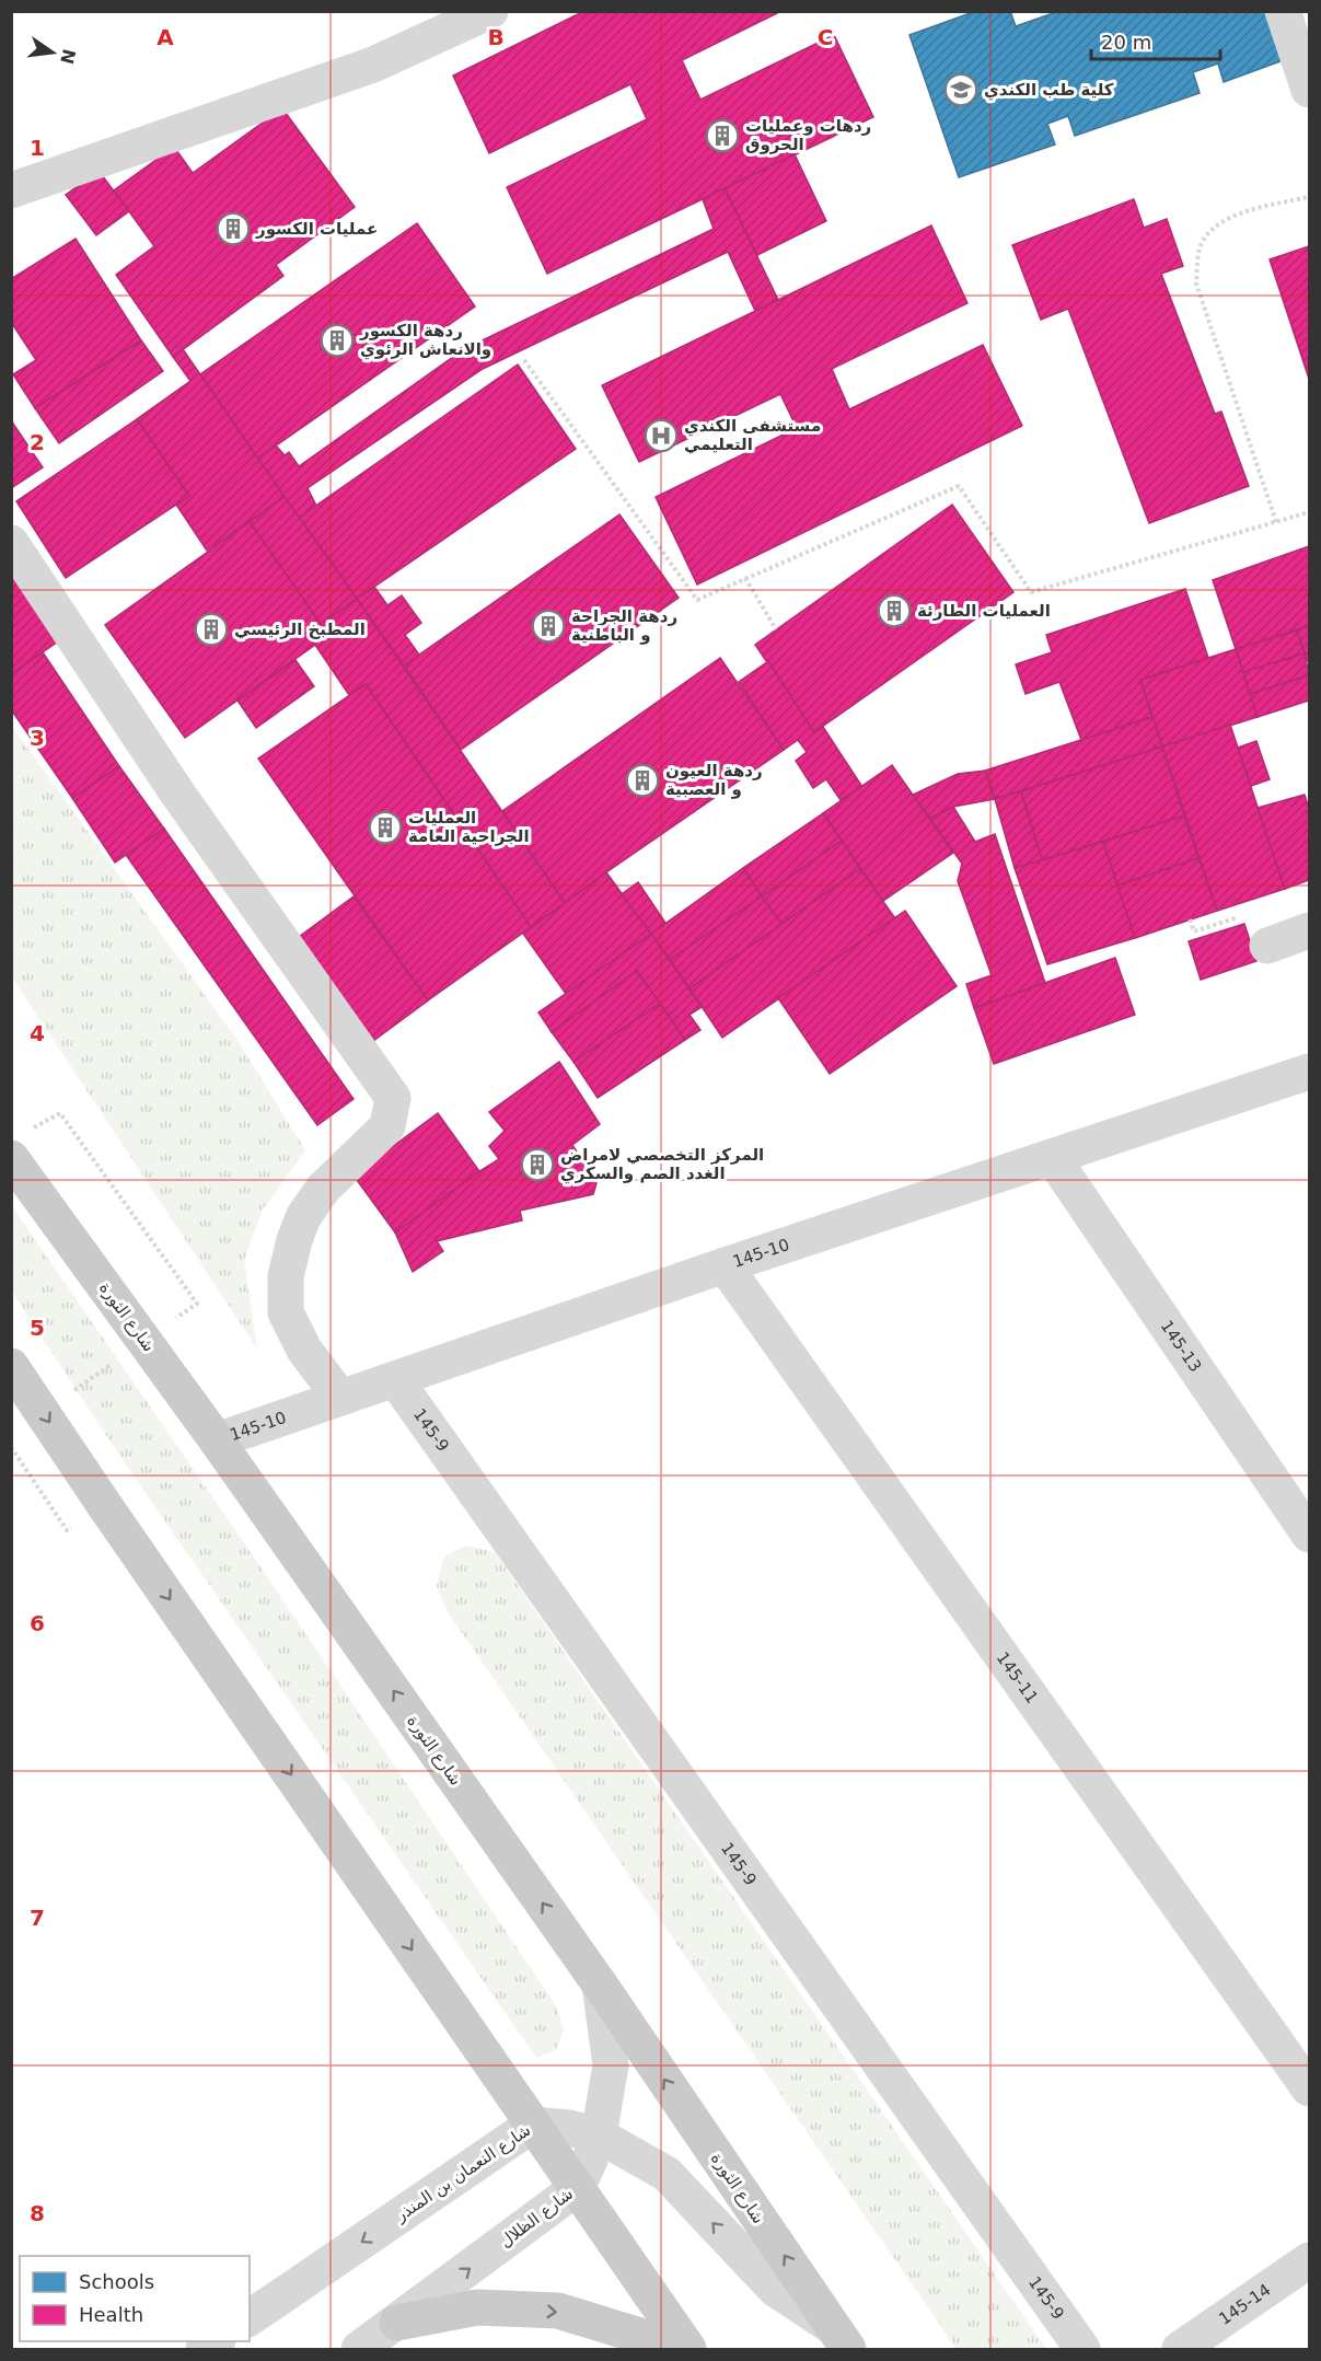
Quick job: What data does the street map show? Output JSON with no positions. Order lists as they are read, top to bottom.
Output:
{
  "streets": {
    "main road": ["شارع الثورة"],
    "street": [
      "145-10",
      "145-13",
      "145-9",
      "145-11",
      "شارع النعمان بن المنذر",
      "شارع الظلال",
      "145-14"
    ]
  },
  "crossings": [
    ["145-10", "شارع الثورة"],
    ["145-10", "145-13"],
    ["145-10", "145-9"],
    ["145-10", "145-11"],
    ["شارع الثورة", "شارع النعمان بن المنذر"],
    ["شارع الثورة", "شارع الظلال"],
    ["شارع النعمان بن المنذر", "شارع الظلال"]
  ],
  "one_way": ["شارع الظلال"],
  "places": {
    "school or university": ["كلية طب الكندي"],
    "building": [
      "ردهات وعمليات الحروق",
      "عمليات الكسور",
      "ردهة الكسور والانعاش الرئوي",
      "العمليات الطارئة",
      "ردهة الجراحة و الباطنية",
      "المطبخ الرئيسي",
      "ردهة العيون و العصبية",
      "العمليات الجراحية العامة",
      "المركز التخصصي لامراض الغدد الصم والسكري"
    ],
    "hospital": ["مستشفى الكندي التعليمي"]
  },
  "legend": ["Schools", "Health"],
  "scale_bar": "20 m",
  "north": "right",
  "grid": {
    "columns": ["A", "B", "C"],
    "rows": [
      "1",
      "2",
      "3",
      "4",
      "5",
      "6",
      "7",
      "8"
    ]
  }
}
